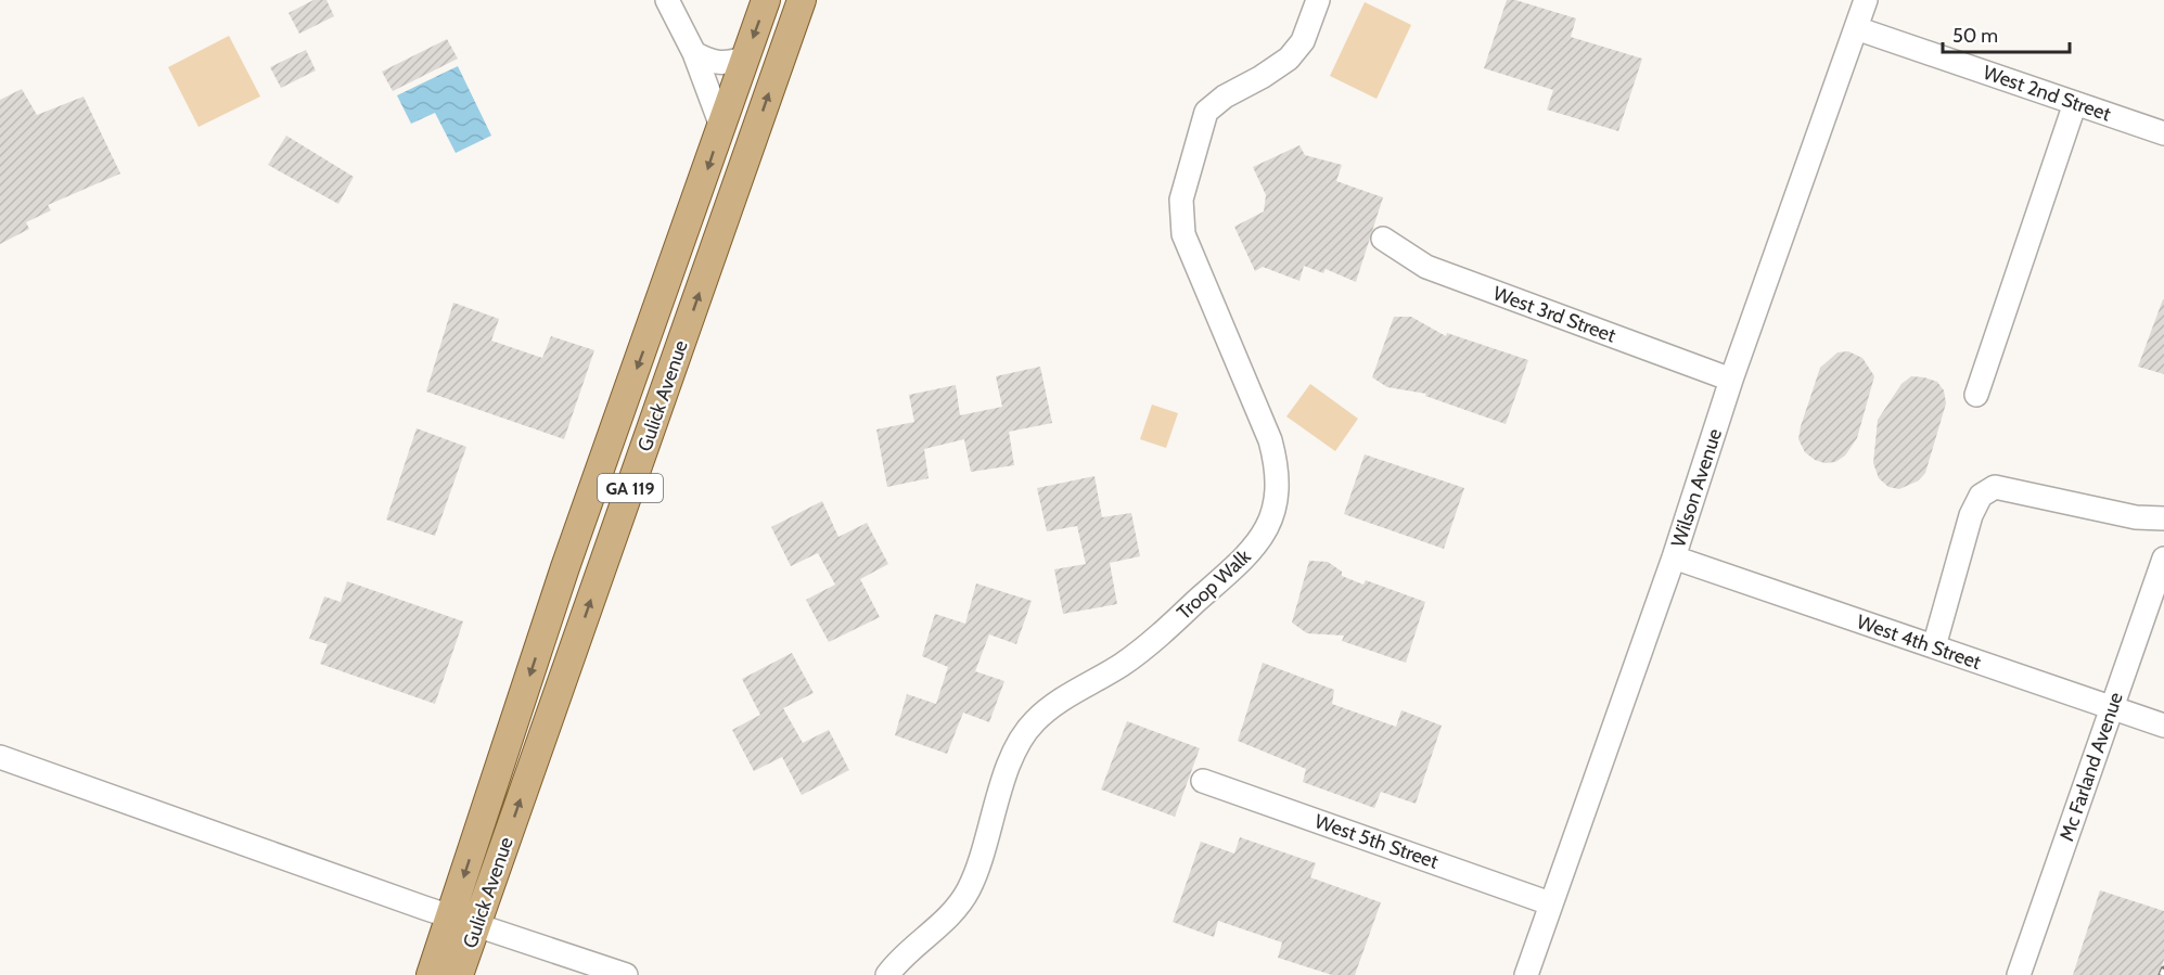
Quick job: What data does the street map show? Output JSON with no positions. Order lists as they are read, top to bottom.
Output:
{
  "streets": {
    "main road": ["Gulick Avenue", "GA 119"],
    "street": [
      "West 2nd Street",
      "West 3rd Street",
      "Wilson Avenue",
      "Troop Walk",
      "West 4th Street",
      "Mc Farland Avenue",
      "West 5th Street"
    ]
  },
  "crossings": [
    ["West 2nd Street", "Wilson Avenue"],
    ["West 3rd Street", "Wilson Avenue"],
    ["Wilson Avenue", "West 4th Street"],
    ["Wilson Avenue", "West 5th Street"],
    ["West 4th Street", "Mc Farland Avenue"]
  ],
  "scale_bar": "50 m"
}
